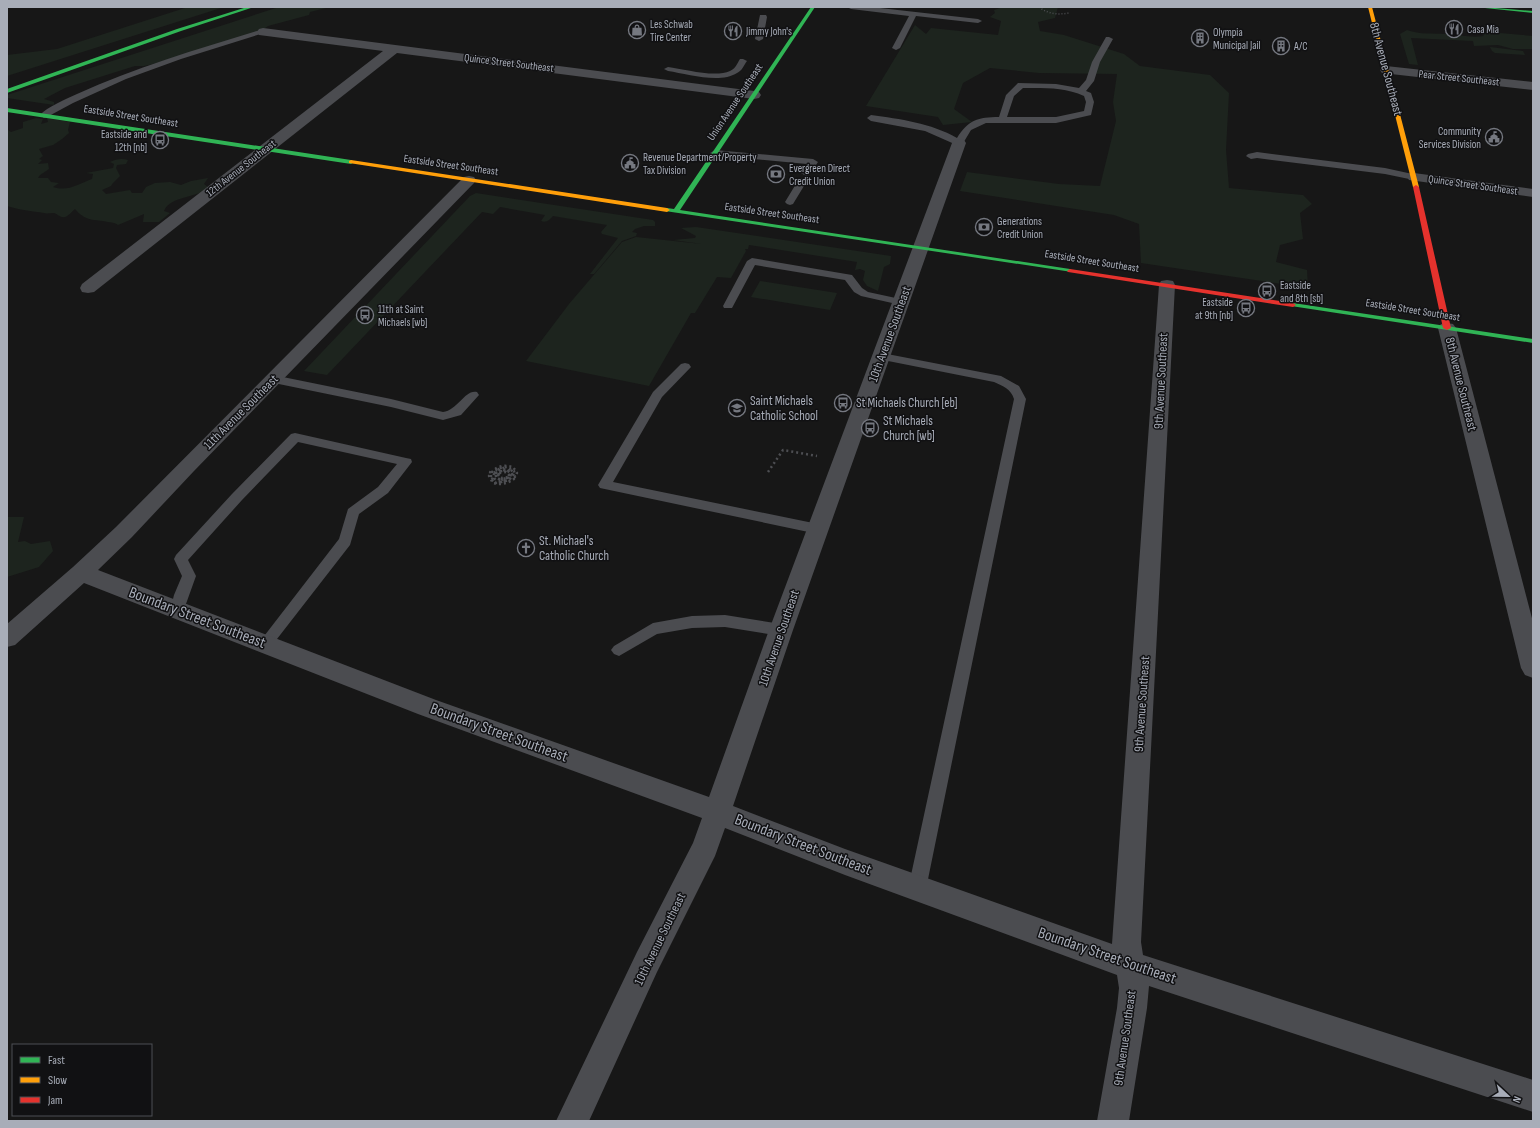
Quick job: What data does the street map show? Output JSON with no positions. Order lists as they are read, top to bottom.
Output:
{
  "streets": {
    "main road": ["8th Avenue Southeast", "Union Avenue Southeast", "Eastside Street Southeast"],
    "street": [
      "Quince Street Southeast",
      "Pear Street Southeast",
      "12th Avenue Southeast",
      "10th Avenue Southeast",
      "9th Avenue Southeast",
      "11th Avenue Southeast",
      "Boundary Street Southeast"
    ]
  },
  "crossings": [
    ["Quince Street Southeast", "8th Avenue Southeast"],
    ["Quince Street Southeast", "Union Avenue Southeast"],
    ["Quince Street Southeast", "12th Avenue Southeast"],
    ["8th Avenue Southeast", "Pear Street Southeast"],
    ["8th Avenue Southeast", "Eastside Street Southeast"],
    ["Union Avenue Southeast", "Eastside Street Southeast"],
    ["Eastside Street Southeast", "12th Avenue Southeast"],
    ["Eastside Street Southeast", "10th Avenue Southeast"],
    ["Eastside Street Southeast", "9th Avenue Southeast"],
    ["Eastside Street Southeast", "11th Avenue Southeast"],
    ["10th Avenue Southeast", "Boundary Street Southeast"],
    ["9th Avenue Southeast", "Boundary Street Southeast"],
    ["11th Avenue Southeast", "Boundary Street Southeast"]
  ],
  "places": {
    "restaurant": ["Casa Mia", "Jimmy John's"],
    "shop": ["Les Schwab Tire Center"],
    "building": ["Olympia Municipal Jail", "A/C"],
    "public building": ["Community Services Division", "Revenue Department/Property Tax Division"],
    "bus stop": [
      "Eastside and 12th [nb]",
      "Eastside and 8th [sb]",
      "Eastside at 9th [nb]",
      "11th at Saint Michaels [wb]",
      "St Michaels Church [eb]",
      "St Michaels Church [wb]"
    ],
    "bank": ["Evergreen Direct Credit Union", "Generations Credit Union"],
    "school or university": ["Saint Michaels Catholic School"],
    "church": ["St. Michael's Catholic Church"]
  },
  "legend": ["Fast", "Slow", "Jam"],
  "north": "right"
}
